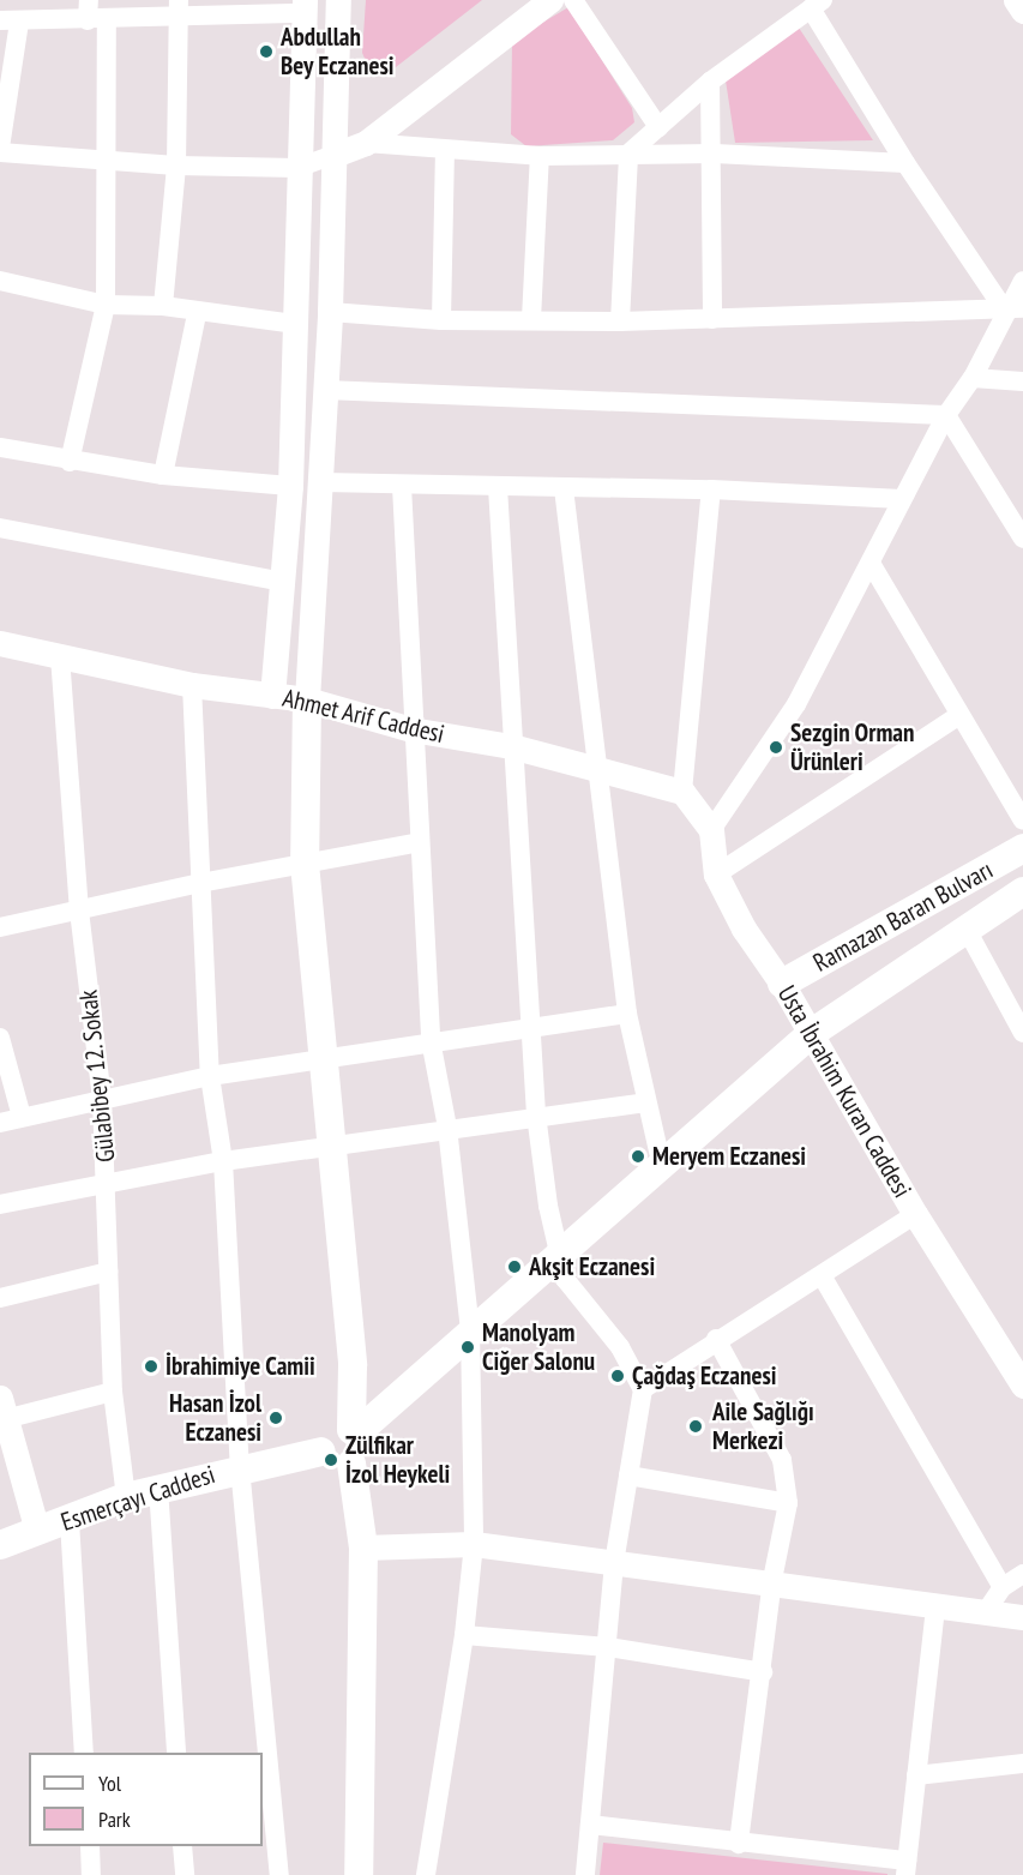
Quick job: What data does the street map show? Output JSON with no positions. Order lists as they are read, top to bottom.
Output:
{
  "streets": {
    "main road": ["Ramazan Baran Bulvarı", "Esmerçayı Caddesi"],
    "street": ["Ahmet Arif Caddesi", "Gülabibey 12. Sokak", "Usta İbrahim Kuran Caddesi"]
  },
  "crossings": [
    ["Ahmet Arif Caddesi", "Gülabibey 12. Sokak"],
    ["Ramazan Baran Bulvarı", "Usta İbrahim Kuran Caddesi"],
    ["Ramazan Baran Bulvarı", "Esmerçayı Caddesi"],
    ["Gülabibey 12. Sokak", "Esmerçayı Caddesi"]
  ],
  "places": [
    "Abdullah Bey Eczanesi",
    "Sezgin Orman Ürünleri",
    "Meryem Eczanesi",
    "Akşit Eczanesi",
    "Manolyam Ciğer Salonu",
    "İbrahimiye Camii",
    "Çağdaş Eczanesi",
    "Hasan İzol Eczanesi",
    "Aile Sağlığı Merkezi",
    "Zülfikar İzol Heykeli"
  ],
  "legend": ["Yol", "Park"]
}
